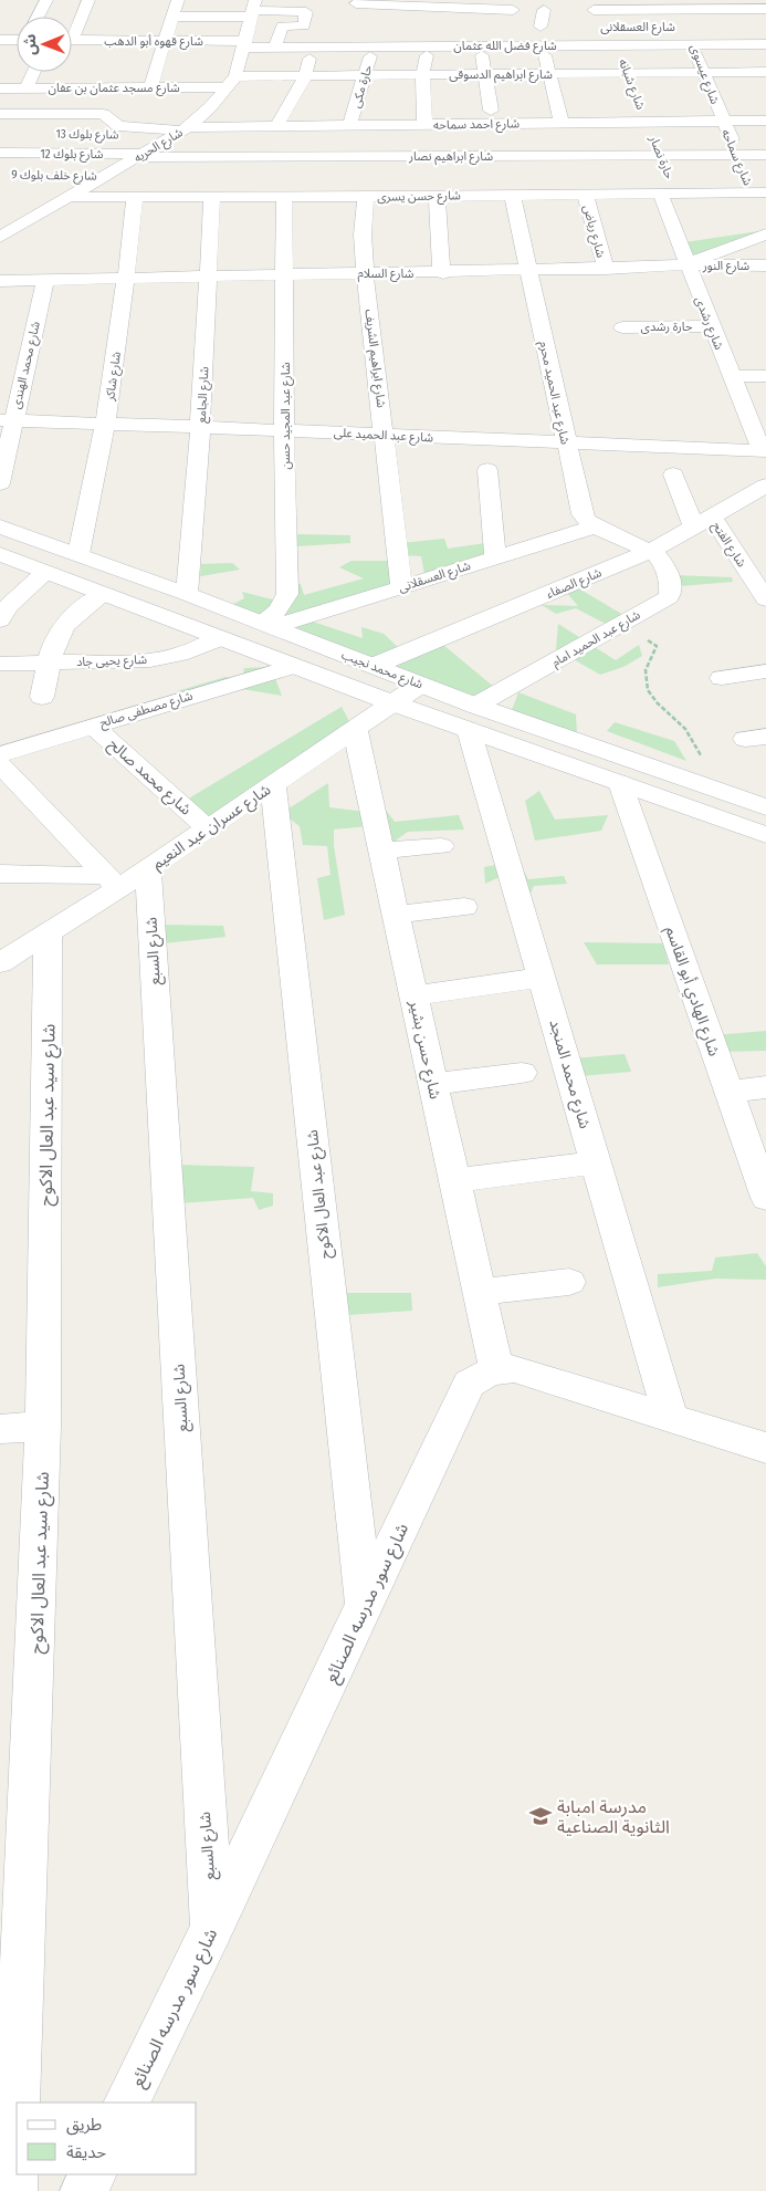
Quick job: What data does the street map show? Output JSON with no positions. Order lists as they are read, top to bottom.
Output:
{
  "streets": {
    "street": [
      "شارع العسقلانى",
      "شارع قهوه أبو الدهب",
      "شارع فضل الله عثمان",
      "شارع ابراهيم الدسوقى",
      "شارع عيسوى",
      "شارع شبانه",
      "حارة مكى",
      "شارع مسجد عثمان بن عفان",
      "شارع احمد سماحه",
      "شارع بلوك 13",
      "شارع الحريه",
      "شارع بلوك 12",
      "شارع ابراهيم نصار",
      "حارة نصار",
      "شارع سماحه",
      "شارع خلف بلوك 9",
      "شارع حسن يسرى",
      "شارع رياض",
      "شارع النور",
      "شارع السلام",
      "شارع رشدى",
      "حارة رشدى",
      "شارع ابراهيم الشريف",
      "شارع محمد الهندى",
      "شارع شاكر",
      "شارع عبد الحميد محرم",
      "شارع الجامع",
      "شارع عبد المجيد حسن",
      "شارع عبد الحميد على",
      "شارع الفتح",
      "شارع الصفاء",
      "شارع عبد الحميد امام",
      "شارع يحيى جاد",
      "شارع محمد نجيب",
      "شارع مصطفى صالح",
      "شارع محمد صالح",
      "شارع عسران عبد النعيم",
      "شارع السبع",
      "شارع الهادي أبو القاسم",
      "شارع حسن بشير",
      "شارع محمد المنجد",
      "شارع سيد عبد العال الاكوح",
      "شارع عبد العال الاكوح",
      "شارع سور مدرسه الصنائع"
    ]
  },
  "crossings": [
    ["شارع العسقلانى", "شارع ابراهيم الشريف"],
    ["شارع العسقلانى", "شارع عبد الحميد محرم"],
    ["شارع العسقلانى", "شارع عبد المجيد حسن"],
    ["شارع العسقلانى", "شارع محمد نجيب"],
    ["شارع قهوه أبو الدهب", "شارع فضل الله عثمان"],
    ["شارع قهوه أبو الدهب", "شارع الحريه"],
    ["شارع فضل الله عثمان", "شارع عيسوى"],
    ["شارع فضل الله عثمان", "شارع شبانه"],
    ["شارع فضل الله عثمان", "حارة مكى"],
    ["شارع فضل الله عثمان", "شارع الحريه"],
    ["شارع ابراهيم الدسوقى", "شارع عيسوى"],
    ["شارع ابراهيم الدسوقى", "شارع شبانه"],
    ["شارع ابراهيم الدسوقى", "حارة مكى"],
    ["شارع ابراهيم الدسوقى", "شارع مسجد عثمان بن عفان"],
    ["شارع ابراهيم الدسوقى", "شارع الحريه"],
    ["شارع عيسوى", "شارع احمد سماحه"],
    ["شارع عيسوى", "شارع سماحه"],
    ["شارع شبانه", "شارع احمد سماحه"],
    ["شارع شبانه", "حارة نصار"],
    ["حارة مكى", "شارع احمد سماحه"],
    ["شارع مسجد عثمان بن عفان", "شارع الحريه"],
    ["شارع احمد سماحه", "شارع بلوك 13"],
    ["شارع احمد سماحه", "شارع الحريه"],
    ["شارع احمد سماحه", "شارع ابراهيم نصار"],
    ["شارع احمد سماحه", "حارة نصار"],
    ["شارع احمد سماحه", "شارع سماحه"],
    ["شارع بلوك 13", "شارع الحريه"],
    ["شارع الحريه", "شارع بلوك 12"],
    ["شارع الحريه", "شارع ابراهيم نصار"],
    ["شارع الحريه", "شارع خلف بلوك 9"],
    ["شارع الحريه", "شارع حسن يسرى"],
    ["شارع بلوك 12", "شارع ابراهيم نصار"],
    ["شارع ابراهيم نصار", "حارة نصار"],
    ["شارع ابراهيم نصار", "شارع سماحه"],
    ["حارة نصار", "شارع حسن يسرى"],
    ["حارة نصار", "شارع رشدى"],
    ["شارع سماحه", "شارع حسن يسرى"],
    ["شارع حسن يسرى", "شارع رياض"],
    ["شارع حسن يسرى", "شارع رشدى"],
    ["شارع حسن يسرى", "شارع ابراهيم الشريف"],
    ["شارع حسن يسرى", "شارع شاكر"],
    ["شارع حسن يسرى", "شارع عبد الحميد محرم"],
    ["شارع حسن يسرى", "شارع الجامع"],
    ["شارع حسن يسرى", "شارع عبد المجيد حسن"],
    ["شارع رياض", "شارع السلام"],
    ["شارع النور", "شارع السلام"],
    ["شارع النور", "شارع رشدى"],
    ["شارع السلام", "شارع رشدى"],
    ["شارع السلام", "شارع ابراهيم الشريف"],
    ["شارع السلام", "شارع محمد الهندى"],
    ["شارع السلام", "شارع شاكر"],
    ["شارع السلام", "شارع عبد الحميد محرم"],
    ["شارع السلام", "شارع الجامع"],
    ["شارع السلام", "شارع عبد المجيد حسن"],
    ["شارع رشدى", "حارة رشدى"],
    ["شارع رشدى", "شارع عبد الحميد على"],
    ["شارع ابراهيم الشريف", "شارع عبد الحميد على"],
    ["شارع محمد الهندى", "شارع عبد الحميد على"],
    ["شارع شاكر", "شارع عبد الحميد على"],
    ["شارع شاكر", "شارع محمد نجيب"],
    ["شارع عبد الحميد محرم", "شارع عبد الحميد على"],
    ["شارع الجامع", "شارع عبد الحميد على"],
    ["شارع الجامع", "شارع محمد نجيب"],
    ["شارع عبد المجيد حسن", "شارع عبد الحميد على"],
    ["شارع عبد المجيد حسن", "شارع محمد نجيب"],
    ["شارع الفتح", "شارع الصفاء"],
    ["شارع الصفاء", "شارع عبد الحميد امام"],
    ["شارع الصفاء", "شارع محمد نجيب"],
    ["شارع عبد الحميد امام", "شارع محمد نجيب"],
    ["شارع عبد الحميد امام", "شارع محمد المنجد"],
    ["شارع يحيى جاد", "شارع محمد نجيب"],
    ["شارع محمد نجيب", "شارع مصطفى صالح"],
    ["شارع محمد نجيب", "شارع عسران عبد النعيم"],
    ["شارع محمد نجيب", "شارع الهادي أبو القاسم"],
    ["شارع محمد نجيب", "شارع محمد المنجد"],
    ["شارع مصطفى صالح", "شارع محمد صالح"],
    ["شارع محمد صالح", "شارع عسران عبد النعيم"],
    ["شارع عسران عبد النعيم", "شارع السبع"],
    ["شارع عسران عبد النعيم", "شارع حسن بشير"],
    ["شارع عسران عبد النعيم", "شارع سيد عبد العال الاكوح"],
    ["شارع عسران عبد النعيم", "شارع عبد العال الاكوح"],
    ["شارع السبع", "شارع سور مدرسه الصنائع"],
    ["شارع حسن بشير", "شارع سور مدرسه الصنائع"],
    ["شارع عبد العال الاكوح", "شارع سور مدرسه الصنائع"]
  ],
  "places": {
    "school or university": ["مدرسة امبابة الثانوية الصناعية"]
  },
  "legend": ["طريق", "حديقة"],
  "north": "left"
}
